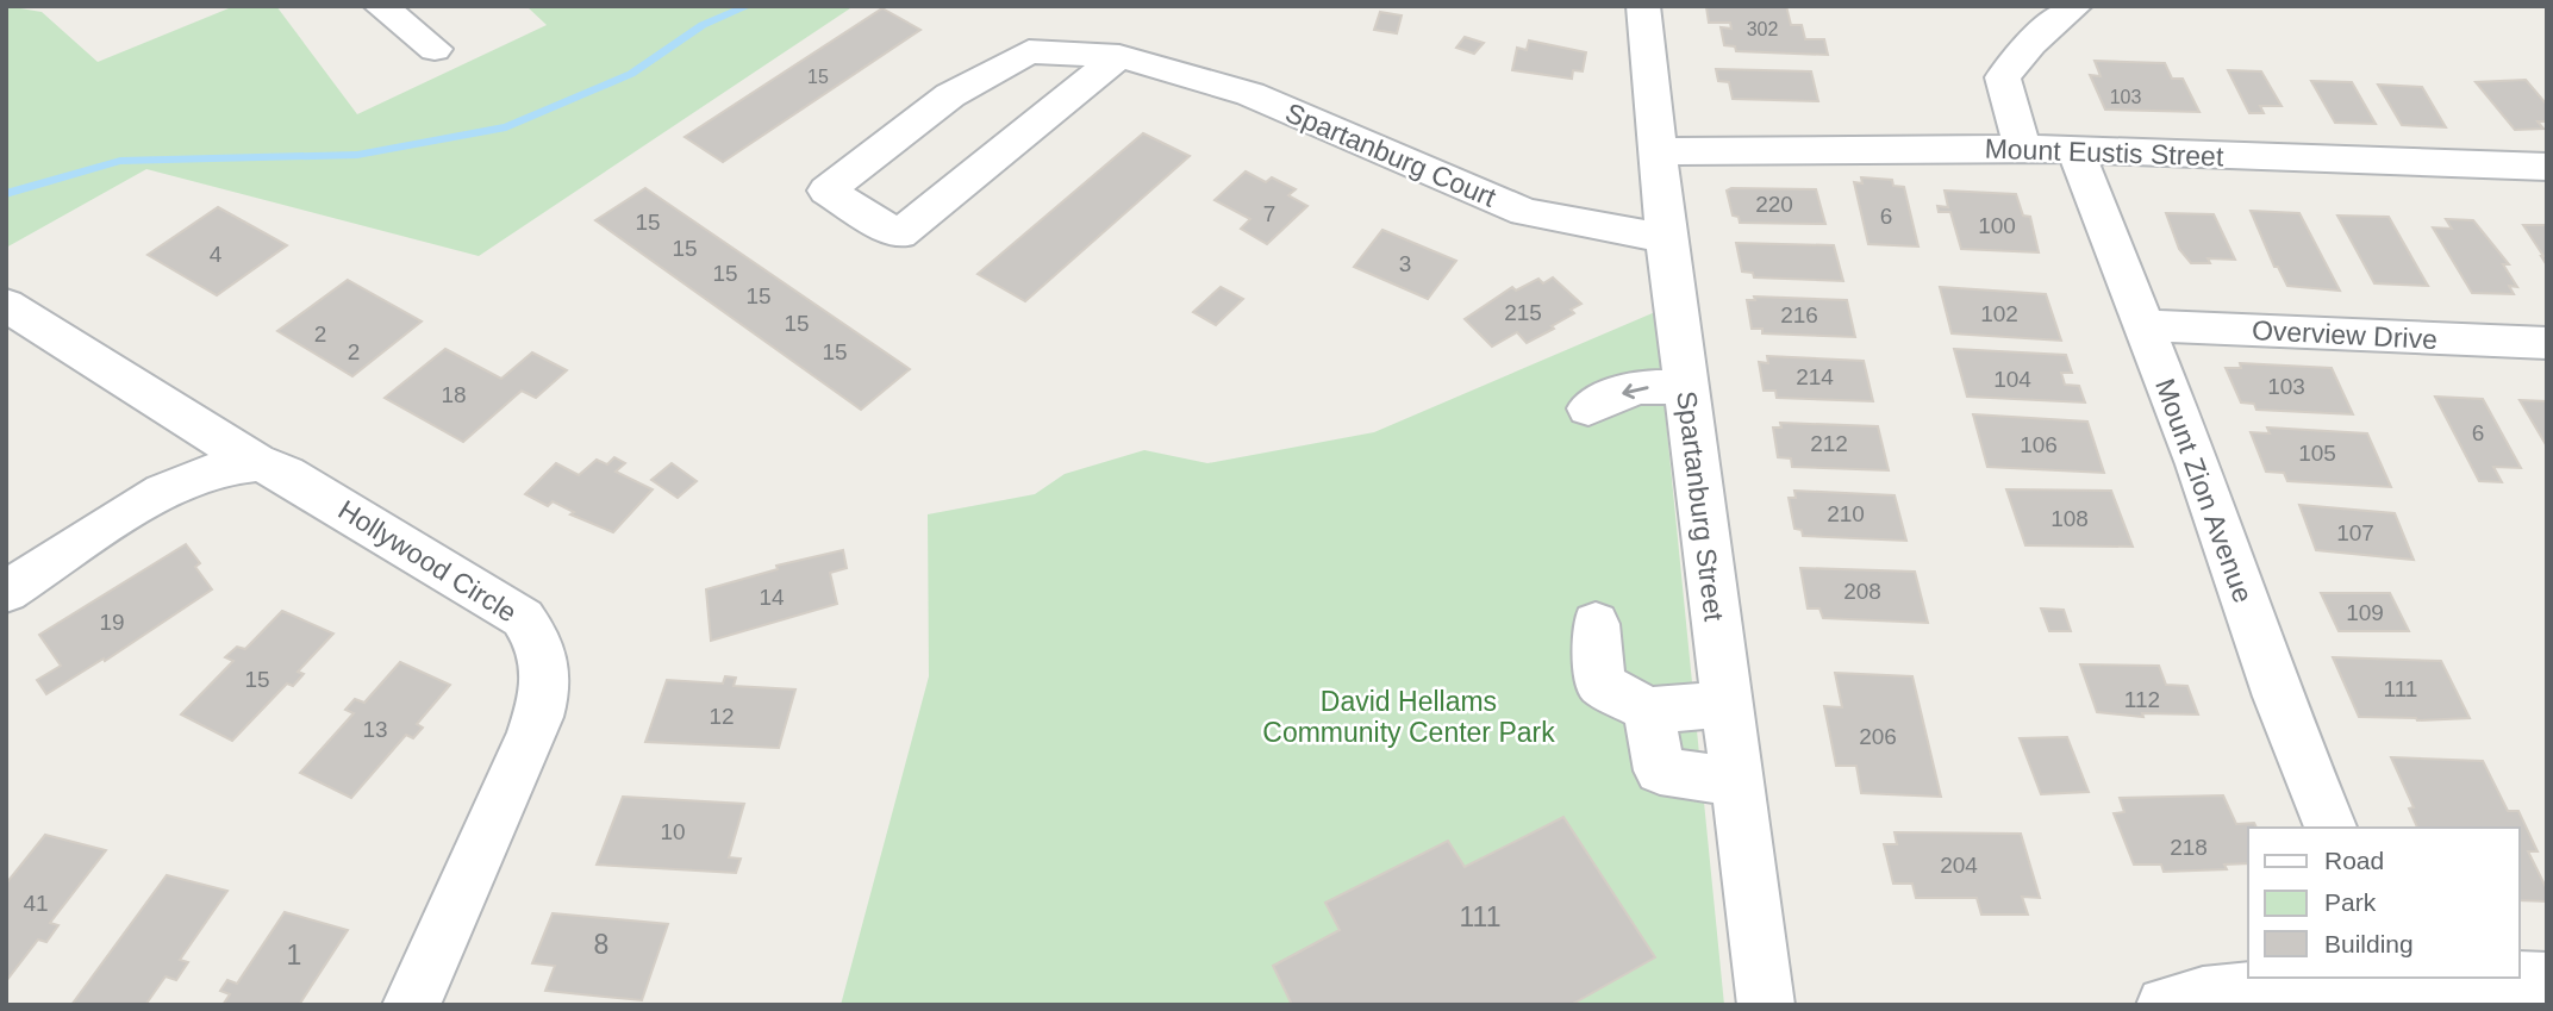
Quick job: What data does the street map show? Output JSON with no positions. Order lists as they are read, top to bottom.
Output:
{
  "streets": {
    "street": [
      "Mount Eustis Street",
      "Spartanburg Court",
      "Overview Drive",
      "Mount Zion Avenue",
      "Spartanburg Street",
      "Hollywood Circle"
    ]
  },
  "crossings": [
    ["Mount Eustis Street", "Mount Zion Avenue"],
    ["Mount Eustis Street", "Spartanburg Street"],
    ["Spartanburg Court", "Spartanburg Street"],
    ["Overview Drive", "Mount Zion Avenue"]
  ],
  "parks": ["David Hellams Community Center Park"],
  "house_numbers": [
    "302",
    "15",
    "103",
    "220",
    "7",
    "6",
    "15",
    "100",
    "15",
    "4",
    "3",
    "15",
    "15",
    "215",
    "102",
    "216",
    "15",
    "2",
    "2",
    "15",
    "214",
    "104",
    "103",
    "18",
    "6",
    "212",
    "106",
    "105",
    "210",
    "108",
    "107",
    "208",
    "14",
    "109",
    "19",
    "15",
    "111",
    "112",
    "12",
    "13",
    "206",
    "10",
    "218",
    "204",
    "41",
    "111",
    "8",
    "1"
  ],
  "legend": ["Road", "Park", "Building"]
}
